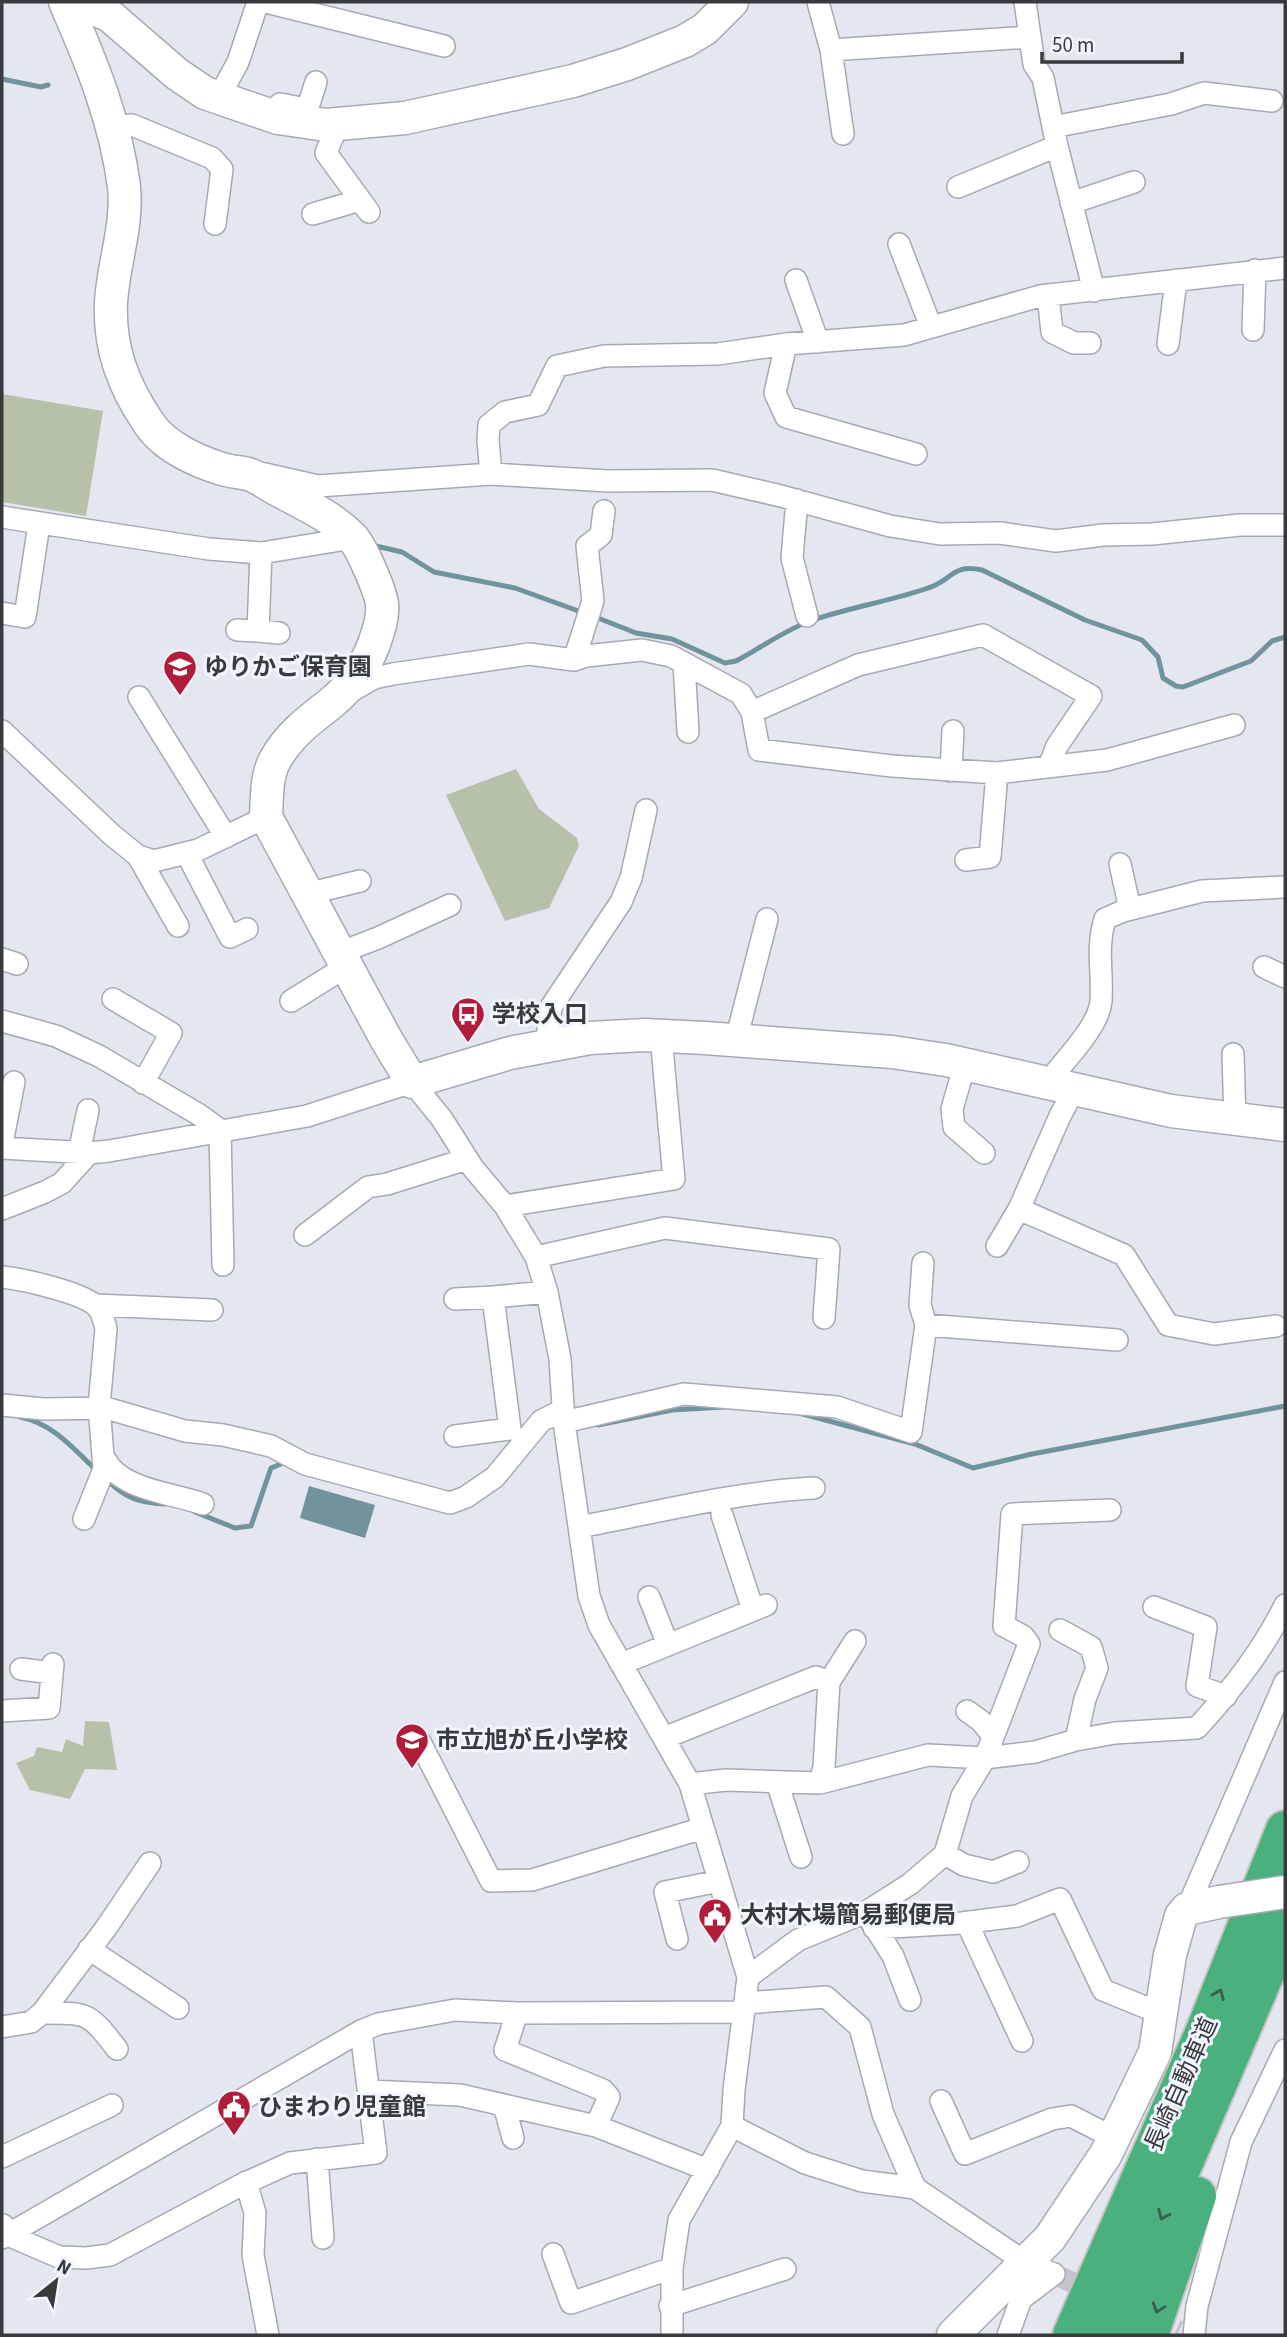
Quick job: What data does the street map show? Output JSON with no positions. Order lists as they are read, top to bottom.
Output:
{
  "streets": {
    "highway": ["長崎自動車道"]
  },
  "places": {
    "school or university": ["ゆりかご保育園", "市立旭が丘小学校"],
    "bus stop": ["学校入口"],
    "public building": ["大村木場簡易郵便局", "ひまわり児童館"]
  },
  "scale_bar": "50 m",
  "north": "top right"
}
